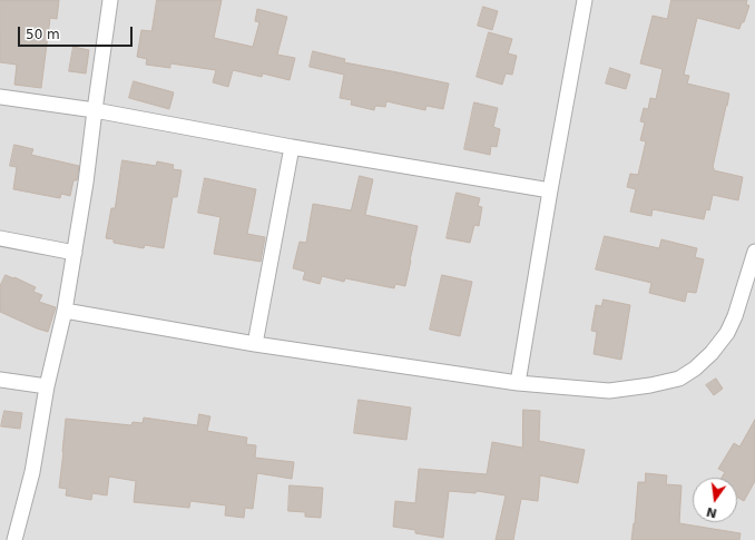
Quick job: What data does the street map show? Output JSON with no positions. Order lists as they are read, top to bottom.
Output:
{
  "scale_bar": "50 m",
  "north": "bottom"
}
